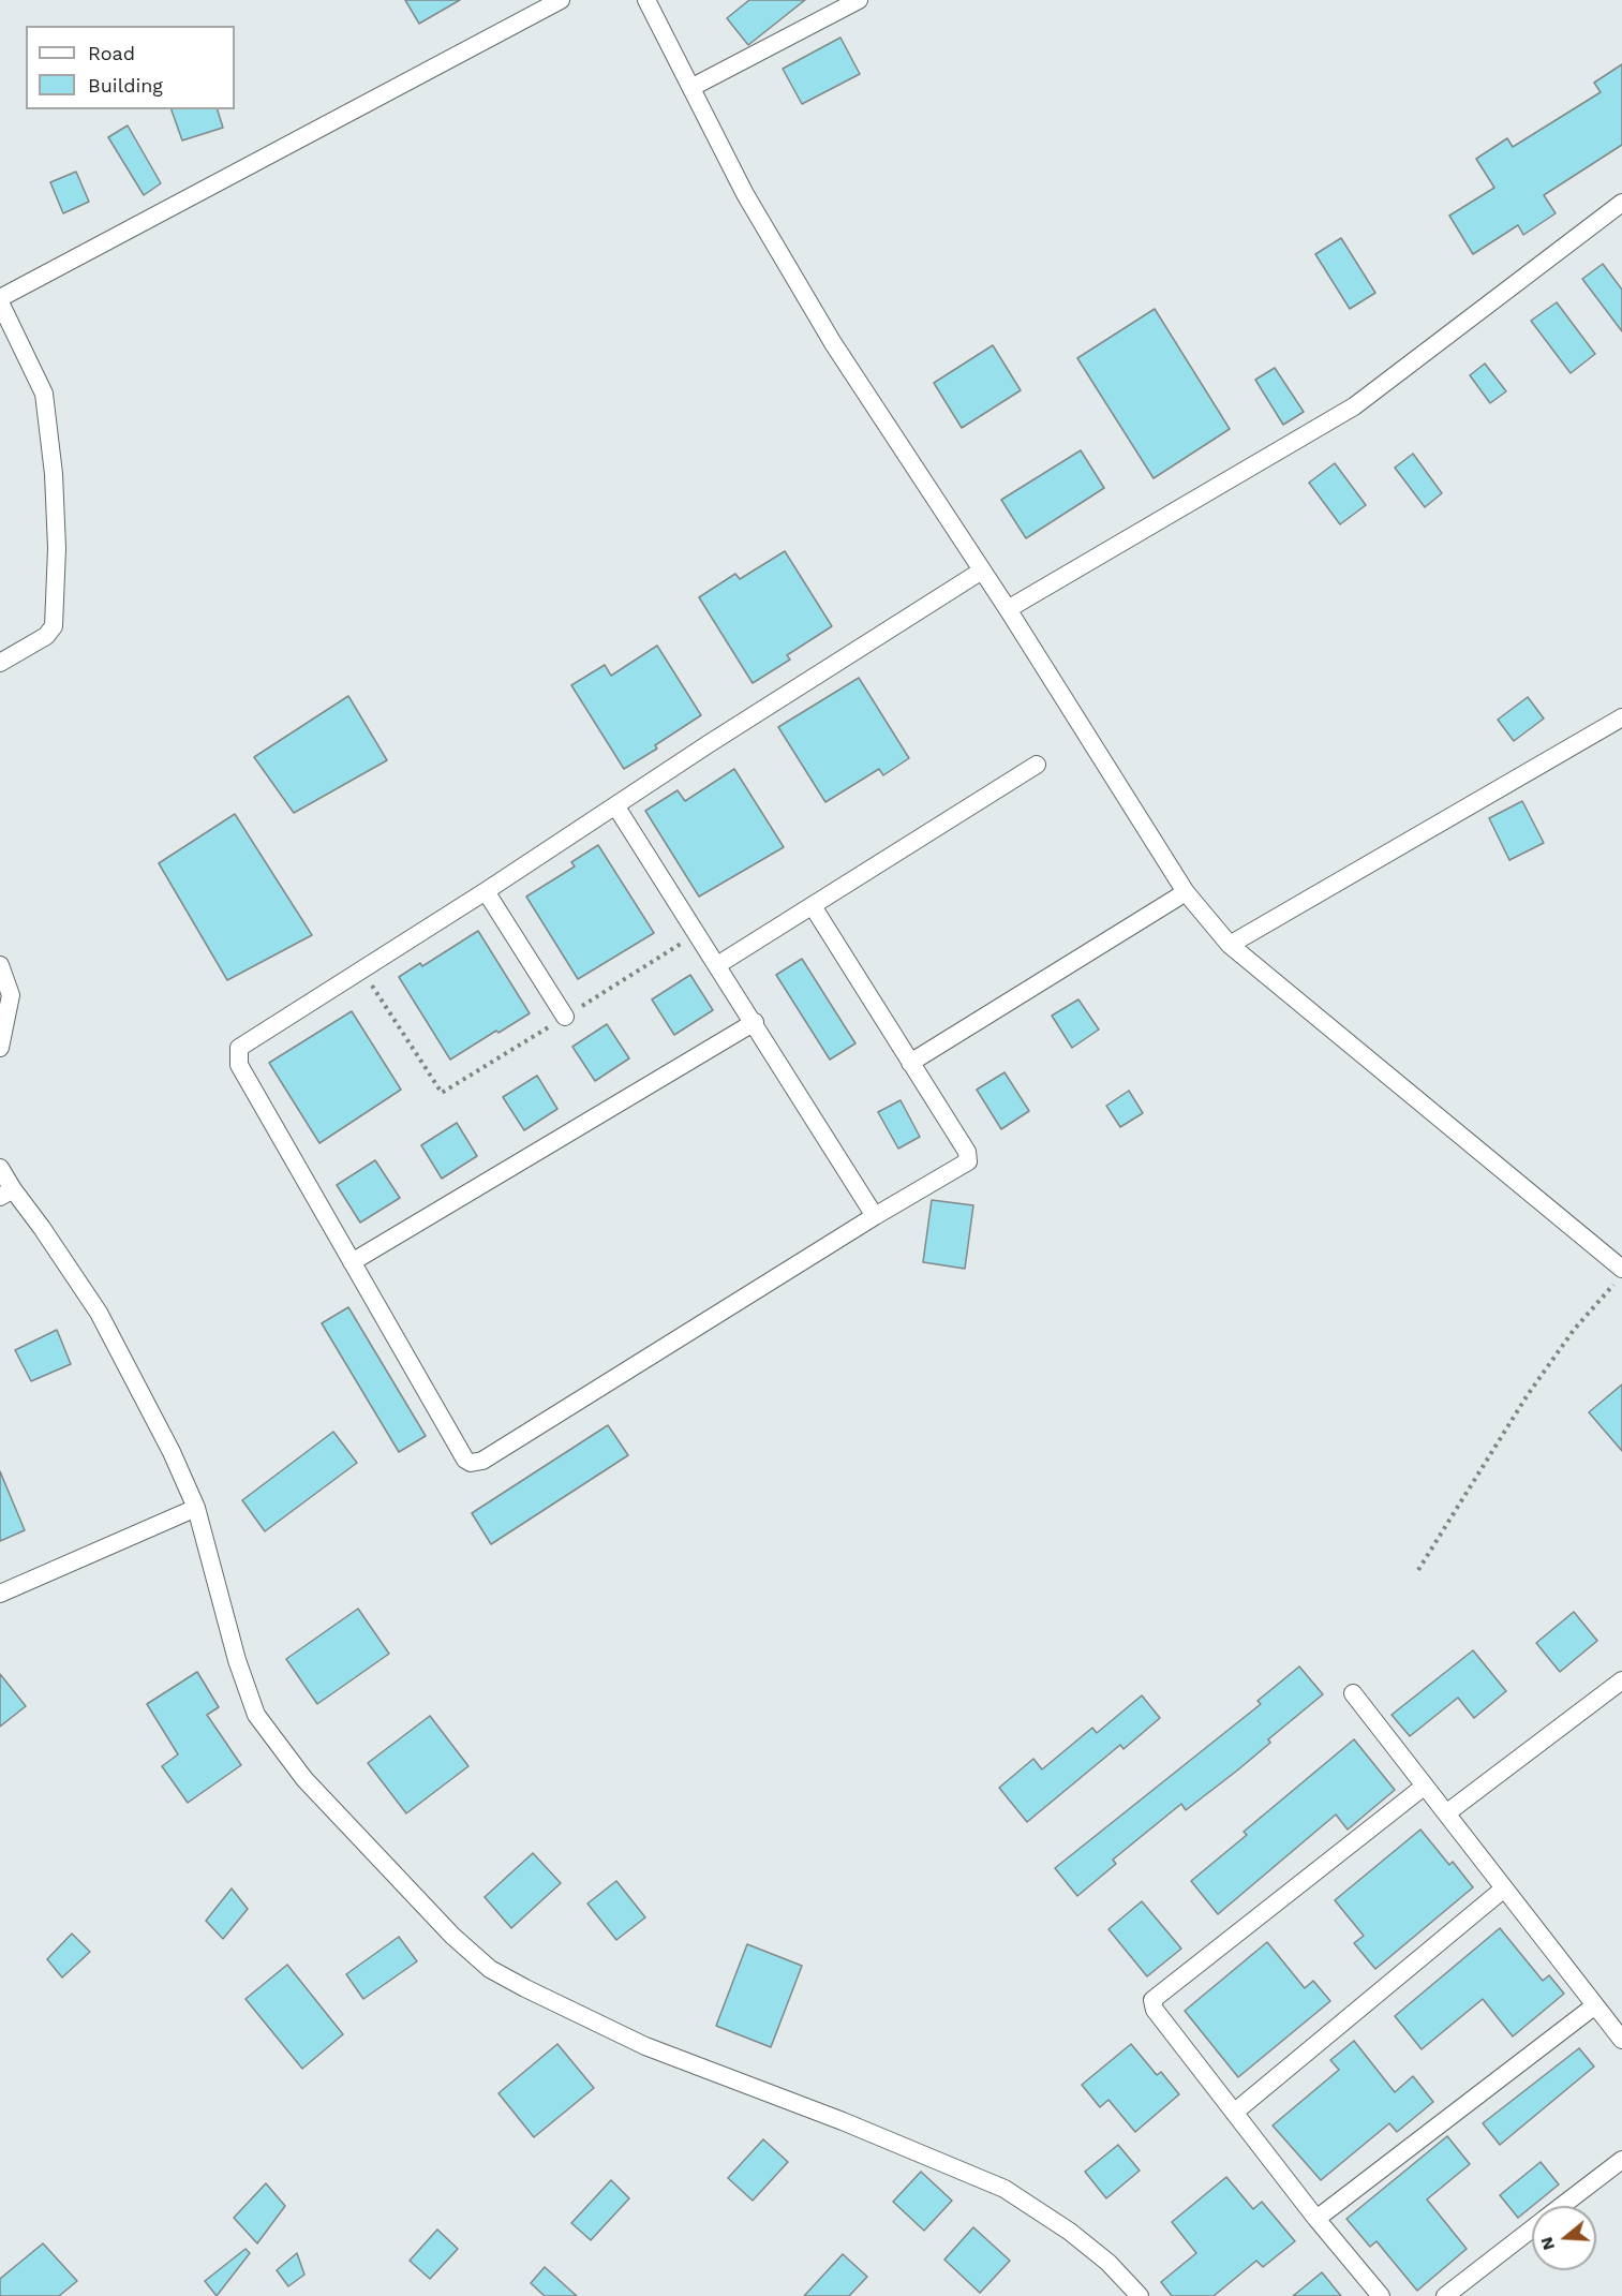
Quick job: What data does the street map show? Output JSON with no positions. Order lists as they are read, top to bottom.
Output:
{
  "legend": ["Road", "Building"],
  "north": "left"
}
